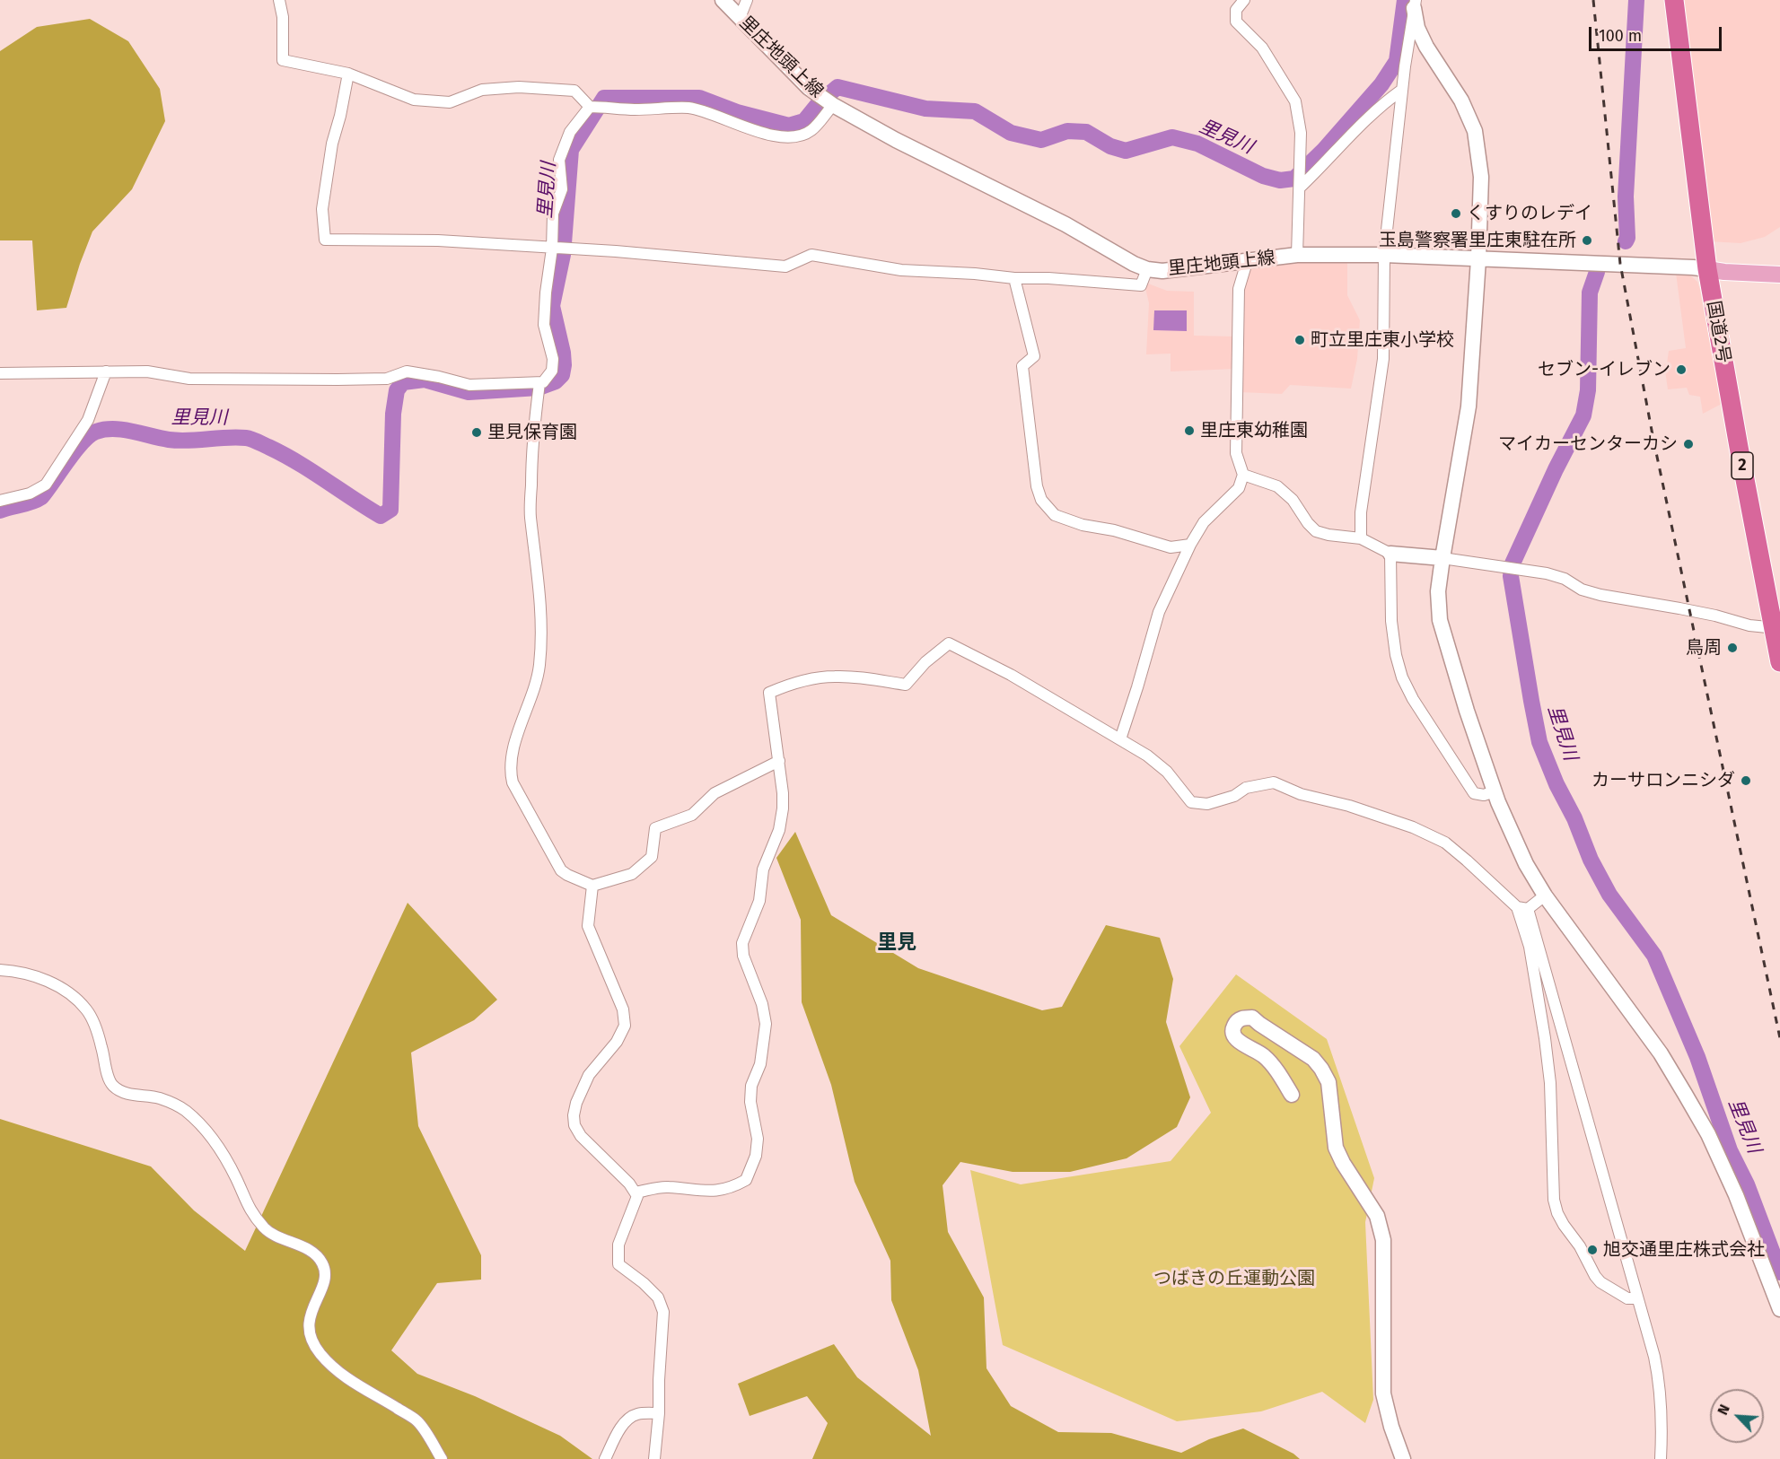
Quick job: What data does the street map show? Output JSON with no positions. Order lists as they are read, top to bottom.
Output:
{
  "streets": {
    "highway": ["国道2号", "2"],
    "street": ["里庄地頭上線"]
  },
  "crossings": [
    ["里庄地頭上線", "国道2号"]
  ],
  "districts": ["里見"],
  "water": ["里見川"],
  "parks": ["つばきの丘運動公園"],
  "places": [
    "くすりのレデイ",
    "玉島警察署里庄東駐在所",
    "町立里庄東小学校",
    "セブン-イレブン",
    "里庄東幼稚園",
    "里見保育園",
    "マイカーセンターカシ",
    "鳥周",
    "カーサロンニシダ",
    "旭交通里庄株式会社"
  ],
  "scale_bar": "100 m",
  "north": "top left"
}
